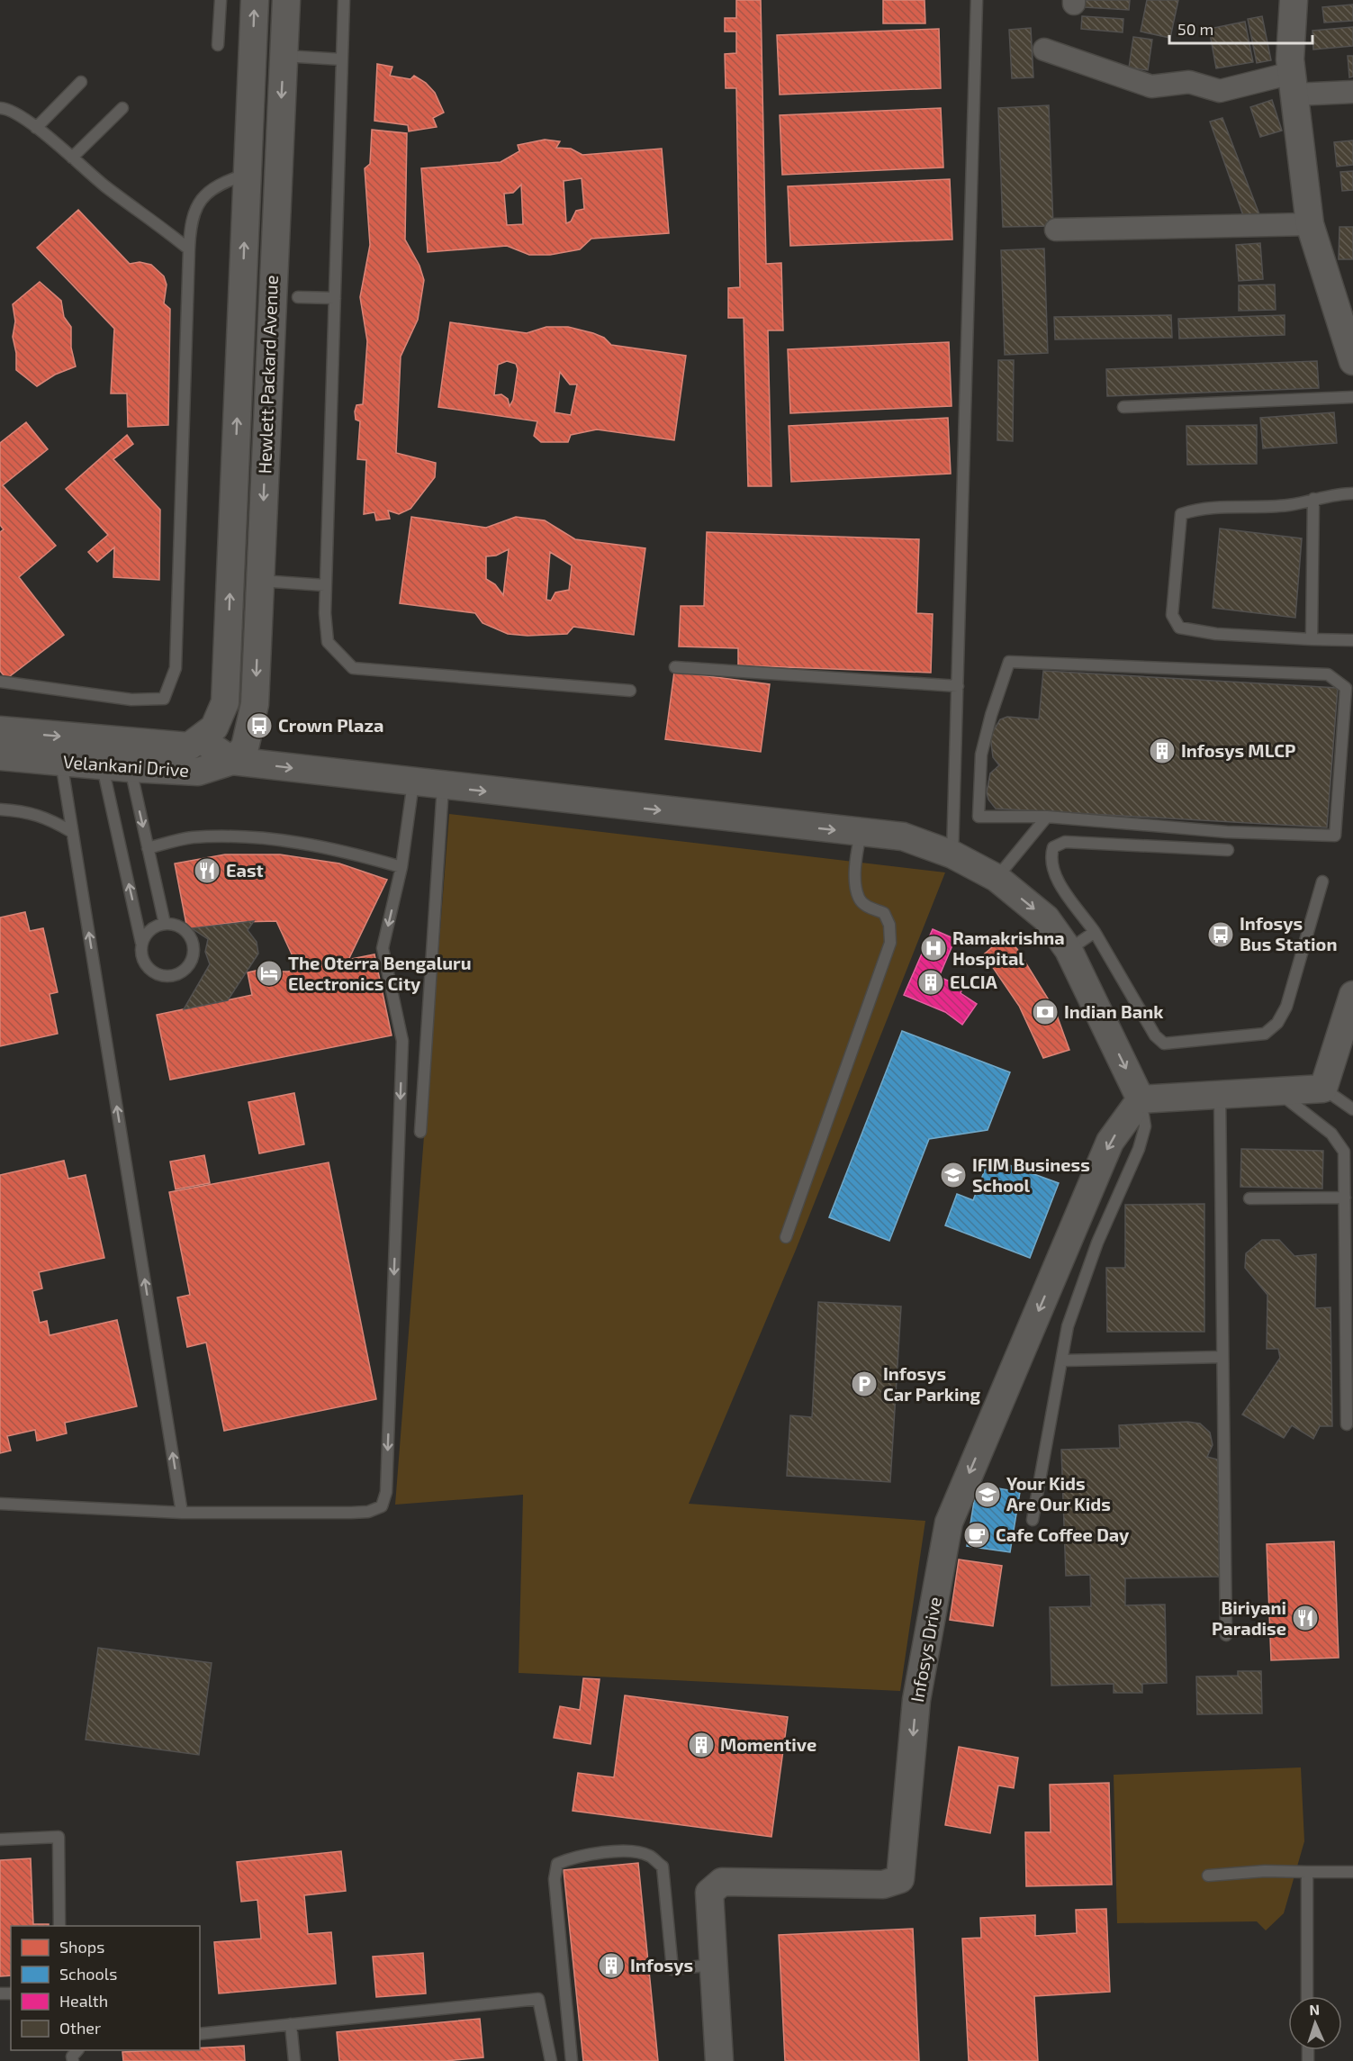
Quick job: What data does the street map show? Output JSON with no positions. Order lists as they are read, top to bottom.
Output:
{
  "streets": {
    "street": ["Hewlett Packard Avenue", "Velankani Drive", "Infosys Drive"]
  },
  "crossings": [
    ["Hewlett Packard Avenue", "Velankani Drive"]
  ],
  "one_way": ["Infosys Drive"],
  "places": {
    "bus stop": ["Crown Plaza", "Infosys Bus Station"],
    "building": [
      "Infosys MLCP",
      "ELCIA",
      "Momentive",
      "Infosys"
    ],
    "restaurant": ["East", "Biriyani Paradise"],
    "hospital": ["Ramakrishna Hospital"],
    "hotel": ["The Oterra Bengaluru Electronics City"],
    "bank": ["Indian Bank"],
    "school or university": ["IFIM Business School", "Your Kids Are Our Kids"],
    "parking": ["Infosys Car Parking"],
    "cafe": ["Cafe Coffee Day"]
  },
  "legend": [
    "Shops",
    "Schools",
    "Health",
    "Other"
  ],
  "scale_bar": "50 m",
  "north": "top"
}
